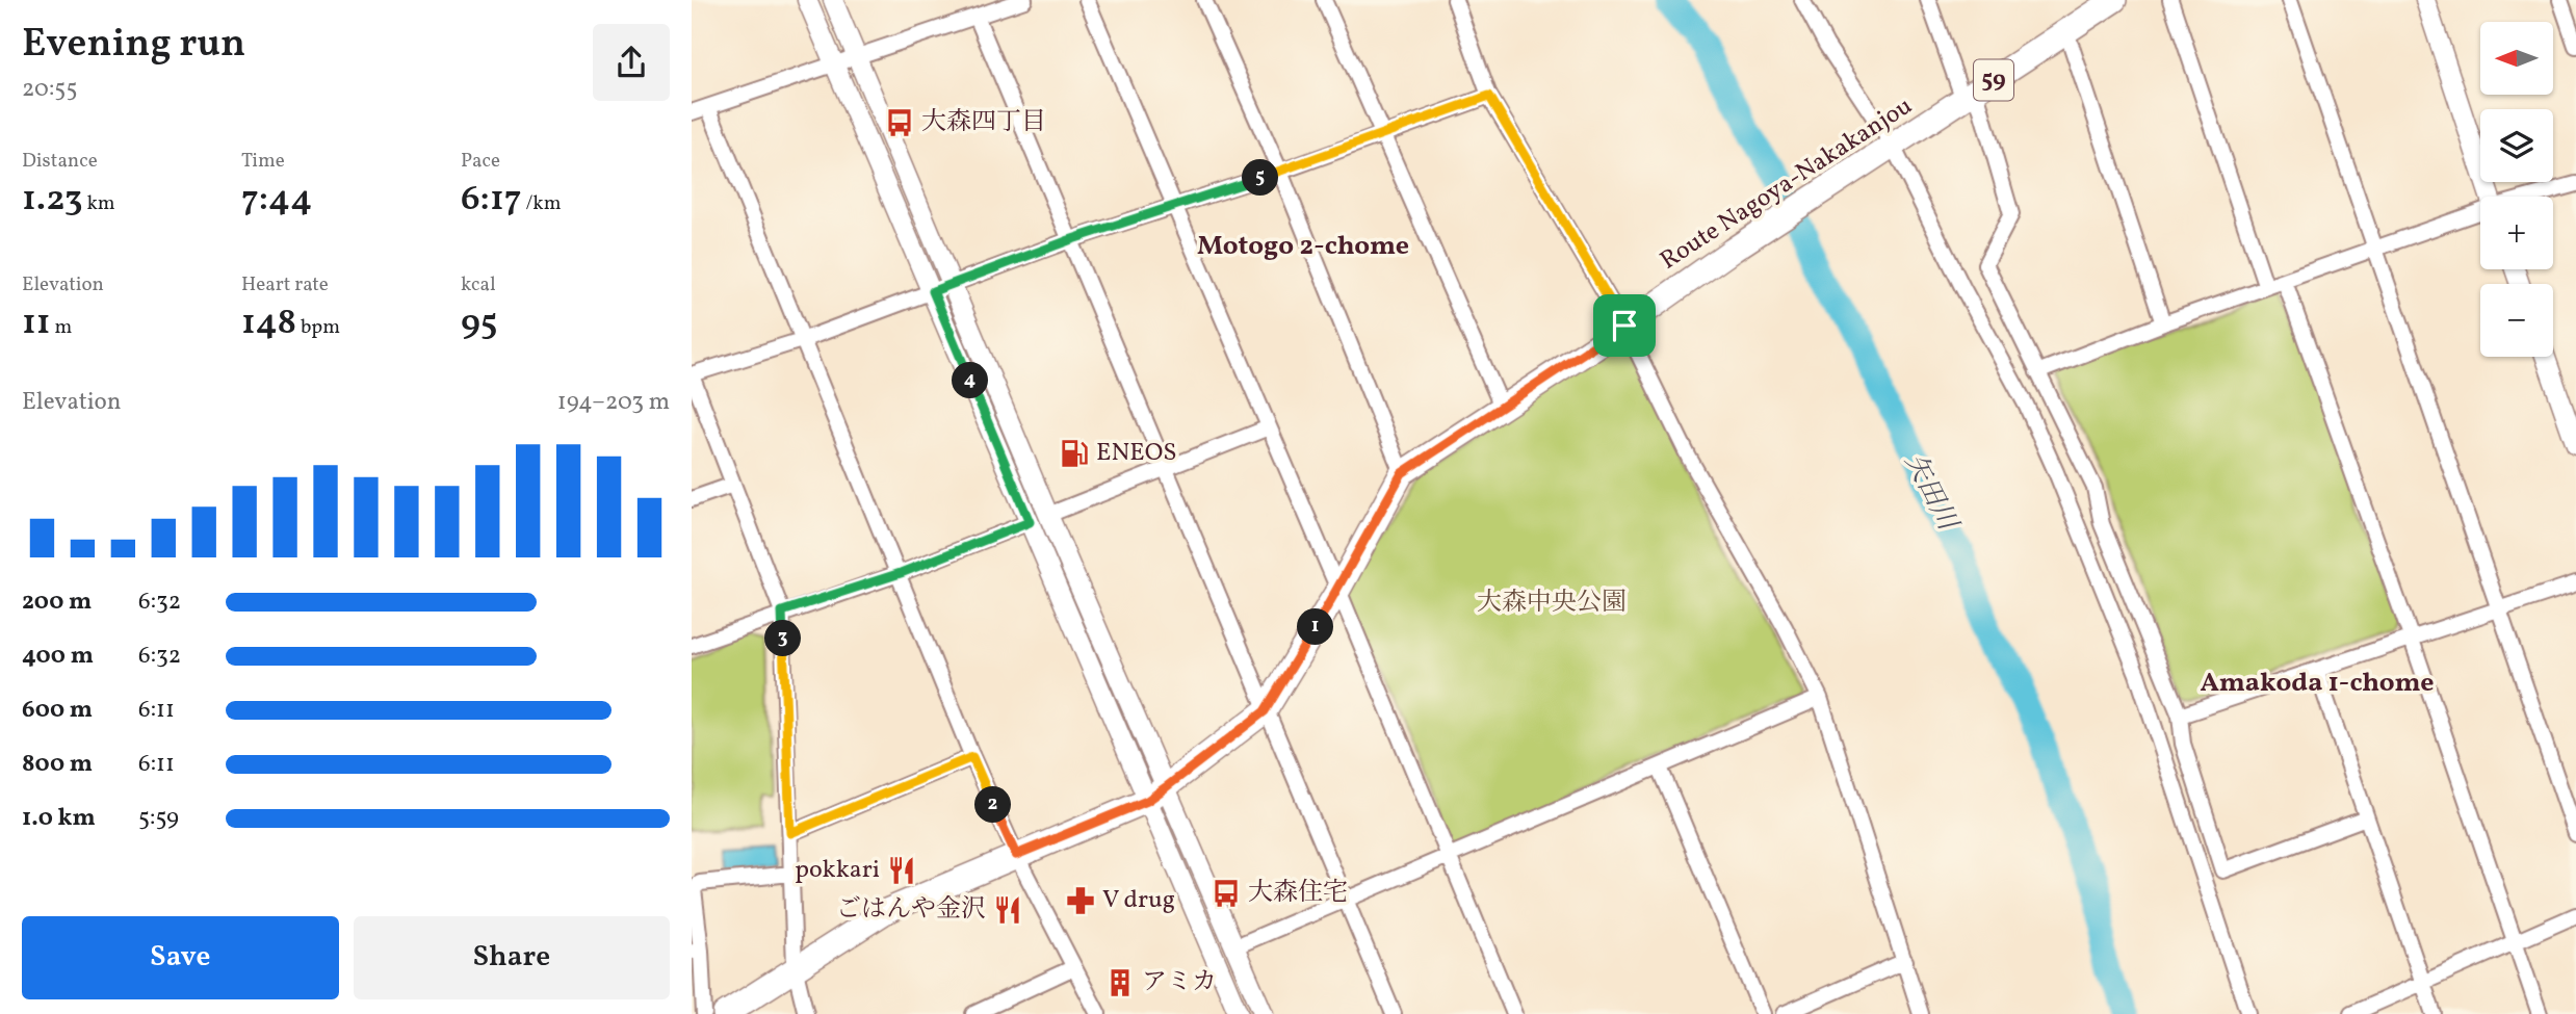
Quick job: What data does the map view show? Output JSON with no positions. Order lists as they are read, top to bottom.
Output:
{
  "streets": {
    "main road": ["59", "Route Nagoya-Nakakanjou"]
  },
  "districts": ["Motogo 2-chome", "Amakoda 1-chome"],
  "water": ["矢田川"],
  "parks": ["大森中央公園"],
  "places": {
    "bus stop": ["大森四丁目", "大森住宅"],
    "fuel station": ["ENEOS"],
    "restaurant": ["pokkari", "ごはんや金沢"],
    "pharmacy": ["V drug"],
    "building": ["アミカ"]
  },
  "north": "left",
  "page": {
    "heading": ["Evening run", "20:55"],
    "map_buttons": ["+", "−"],
    "stats": [
      ["Distance", "1.23 km"],
      ["Time", "7:44"],
      ["Pace", "6:17 /km"],
      ["Elevation", "11 m"],
      ["Heart rate", "148 bpm"],
      ["kcal", "95"]
    ],
    "pins": [
      "5",
      "4",
      "1",
      "3",
      "2"
    ],
    "chart": ["Elevation", "194–203 m"],
    "list": [
      {
        "name": "200 m",
        "note": "6:32"
      },
      {
        "name": "400 m",
        "note": "6:32"
      },
      {
        "name": "600 m",
        "note": "6:11"
      },
      {
        "name": "800 m",
        "note": "6:11"
      },
      {
        "name": "1.0 km",
        "note": "5:59"
      }
    ],
    "buttons": ["Save", "Share"]
  }
}
